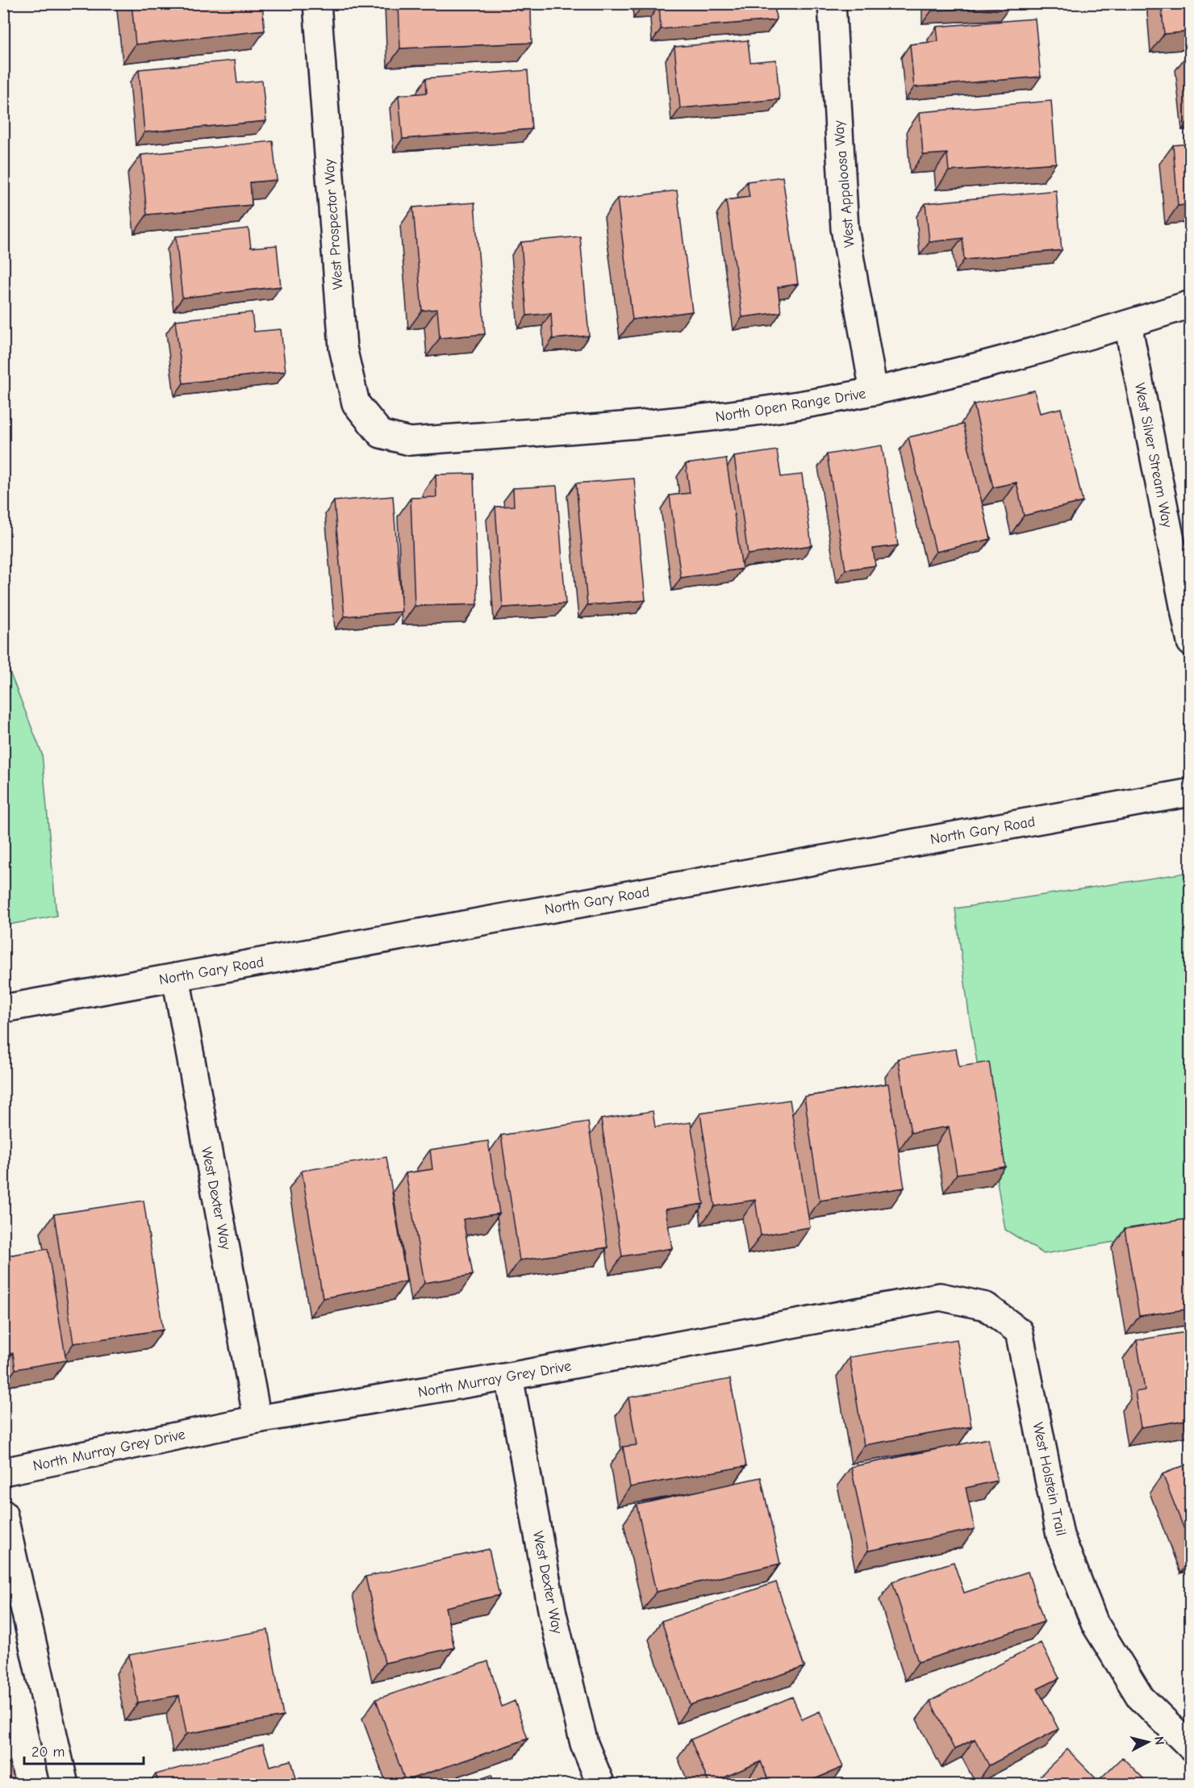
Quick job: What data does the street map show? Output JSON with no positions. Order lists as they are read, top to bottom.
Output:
{
  "streets": {
    "street": [
      "West Appaloosa Way",
      "West Prospector Way",
      "North Open Range Drive",
      "West Silver Stream Way",
      "North Gary Road",
      "West Dexter Way",
      "North Murray Grey Drive",
      "West Holstein Trail"
    ]
  },
  "crossings": [
    ["West Appaloosa Way", "North Open Range Drive"],
    ["West Prospector Way", "North Open Range Drive"],
    ["North Open Range Drive", "West Silver Stream Way"],
    ["North Gary Road", "West Dexter Way"],
    ["West Dexter Way", "North Murray Grey Drive"],
    ["North Murray Grey Drive", "West Holstein Trail"]
  ],
  "scale_bar": "20 m",
  "north": "right"
}
